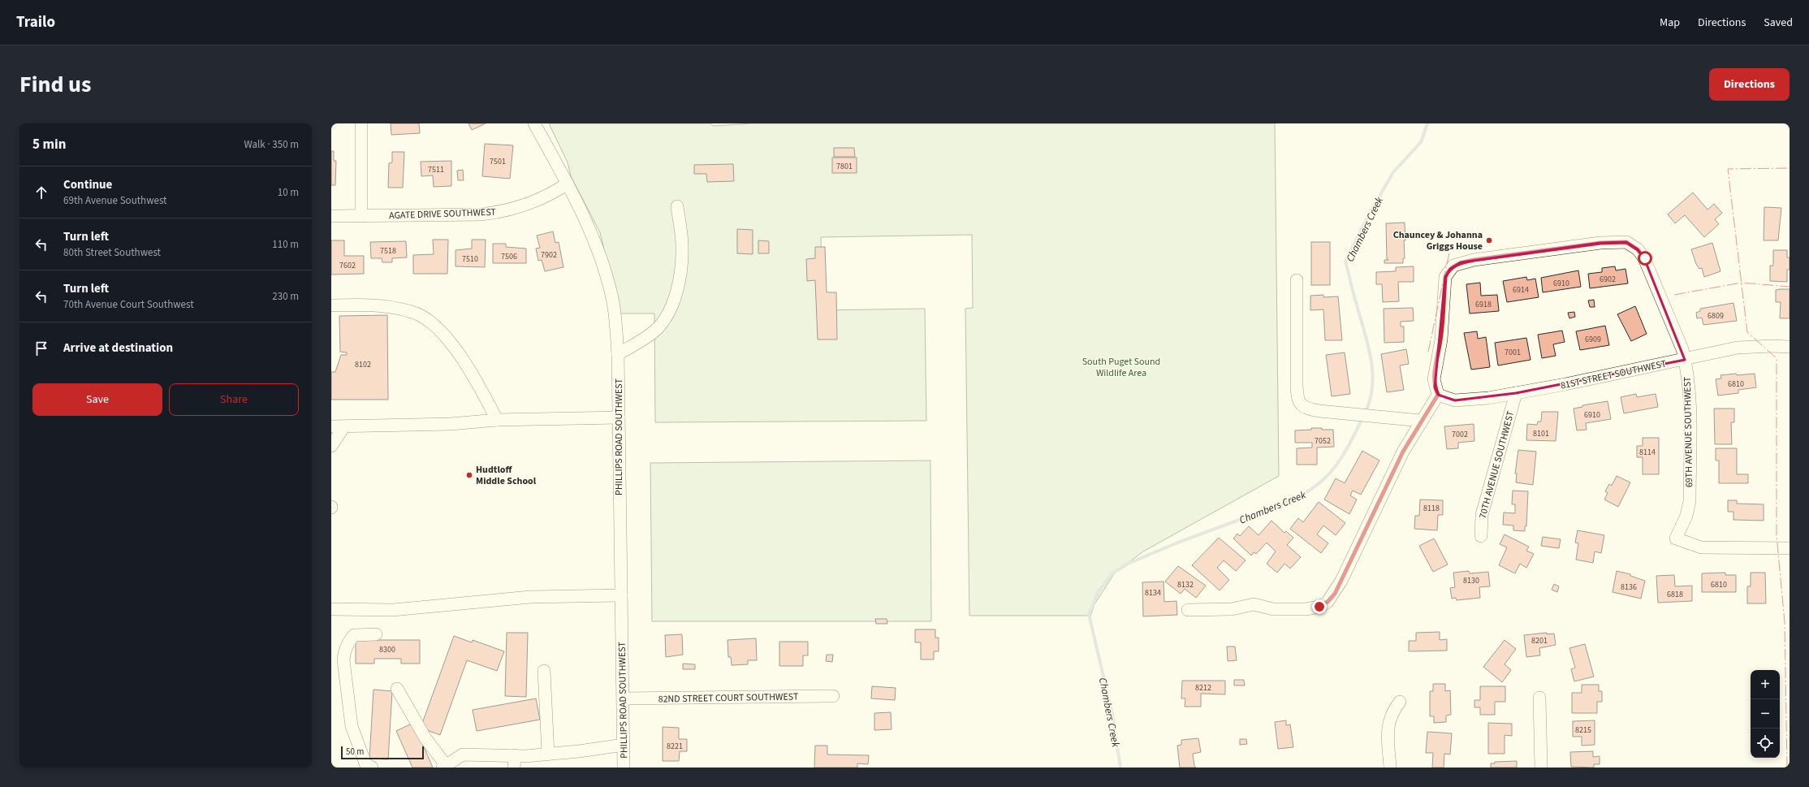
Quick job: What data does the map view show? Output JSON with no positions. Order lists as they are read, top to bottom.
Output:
{
  "streets": {
    "street": [
      "AGATE DRIVE SOUTHWEST",
      "81ST STREET SOUTHWEST",
      "69TH AVENUE SOUTHWEST",
      "PHILLIPS ROAD SOUTHWEST",
      "70TH AVENUE SOUTHWEST",
      "82ND STREET COURT SOUTHWEST"
    ]
  },
  "crossings": [
    ["AGATE DRIVE SOUTHWEST", "PHILLIPS ROAD SOUTHWEST"],
    ["81ST STREET SOUTHWEST", "69TH AVENUE SOUTHWEST"],
    ["81ST STREET SOUTHWEST", "70TH AVENUE SOUTHWEST"],
    ["PHILLIPS ROAD SOUTHWEST", "82ND STREET COURT SOUTHWEST"]
  ],
  "water": ["Chambers Creek"],
  "parks": ["South Puget Sound Wildlife Area"],
  "places": ["Chauncey & Johanna Griggs House", "Hudtloff Middle School"],
  "house_numbers": [
    "7501",
    "7801",
    "7511",
    "7518",
    "7902",
    "7506",
    "7510",
    "7602",
    "6902",
    "6910",
    "6914",
    "6918",
    "6809",
    "6909",
    "7001",
    "8102",
    "6810",
    "6910",
    "8101",
    "7002",
    "7052",
    "8114",
    "8118",
    "8130",
    "8132",
    "6810",
    "8136",
    "8134",
    "6818",
    "8201",
    "8300",
    "8212",
    "8215",
    "8221"
  ],
  "scale_bar": "50 m",
  "page": {
    "header": "Trailo",
    "nav": ["Map", "Directions", "Saved"],
    "title": "Find us",
    "buttons": [
      "Directions",
      ["Save", "Share"]
    ],
    "heading": ["5 min", "Walk · 350 m"],
    "list": [
      ["Continue", "69th Avenue Southwest", "10 m"],
      ["Turn left", "80th Street Southwest", "110 m"],
      ["Turn left", "70th Avenue Court Southwest", "230 m"],
      "Arrive at destination"
    ],
    "map_buttons": ["+", "−"],
    "scale": "50 m"
  }
}
